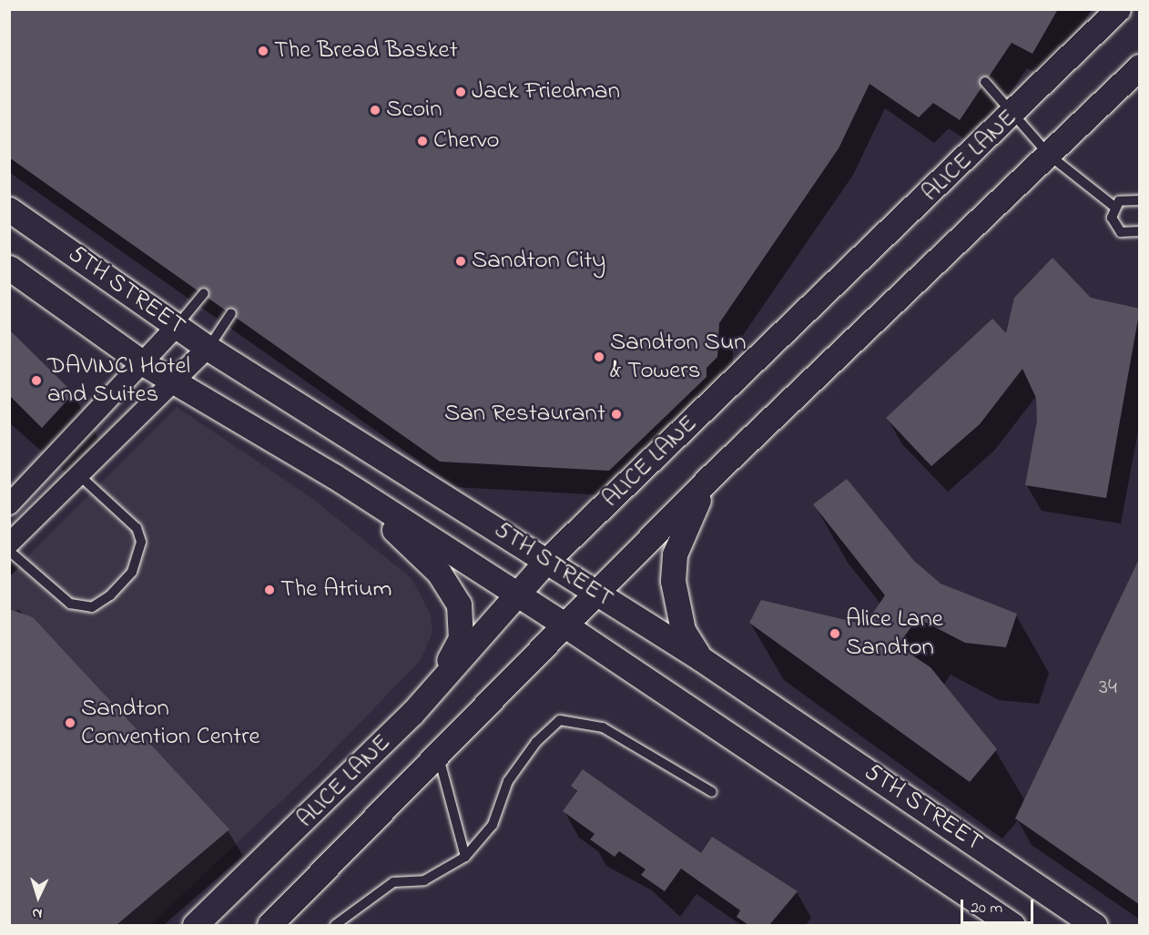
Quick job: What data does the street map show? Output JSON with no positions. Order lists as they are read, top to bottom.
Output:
{
  "streets": {
    "street": ["ALICE LANE", "5TH STREET"]
  },
  "crossings": [
    ["ALICE LANE", "5TH STREET"]
  ],
  "places": [
    "The Bread Basket",
    "Jack Friedman",
    "Scoin",
    "Chervo",
    "Sandton City",
    "Sandton Sun & Towers",
    "DAVINCI Hotel and Suites",
    "San Restaurant",
    "The Atrium",
    "Alice Lane Sandton",
    "Sandton Convention Centre"
  ],
  "house_numbers": ["34"],
  "scale_bar": "20 m",
  "north": "bottom"
}
